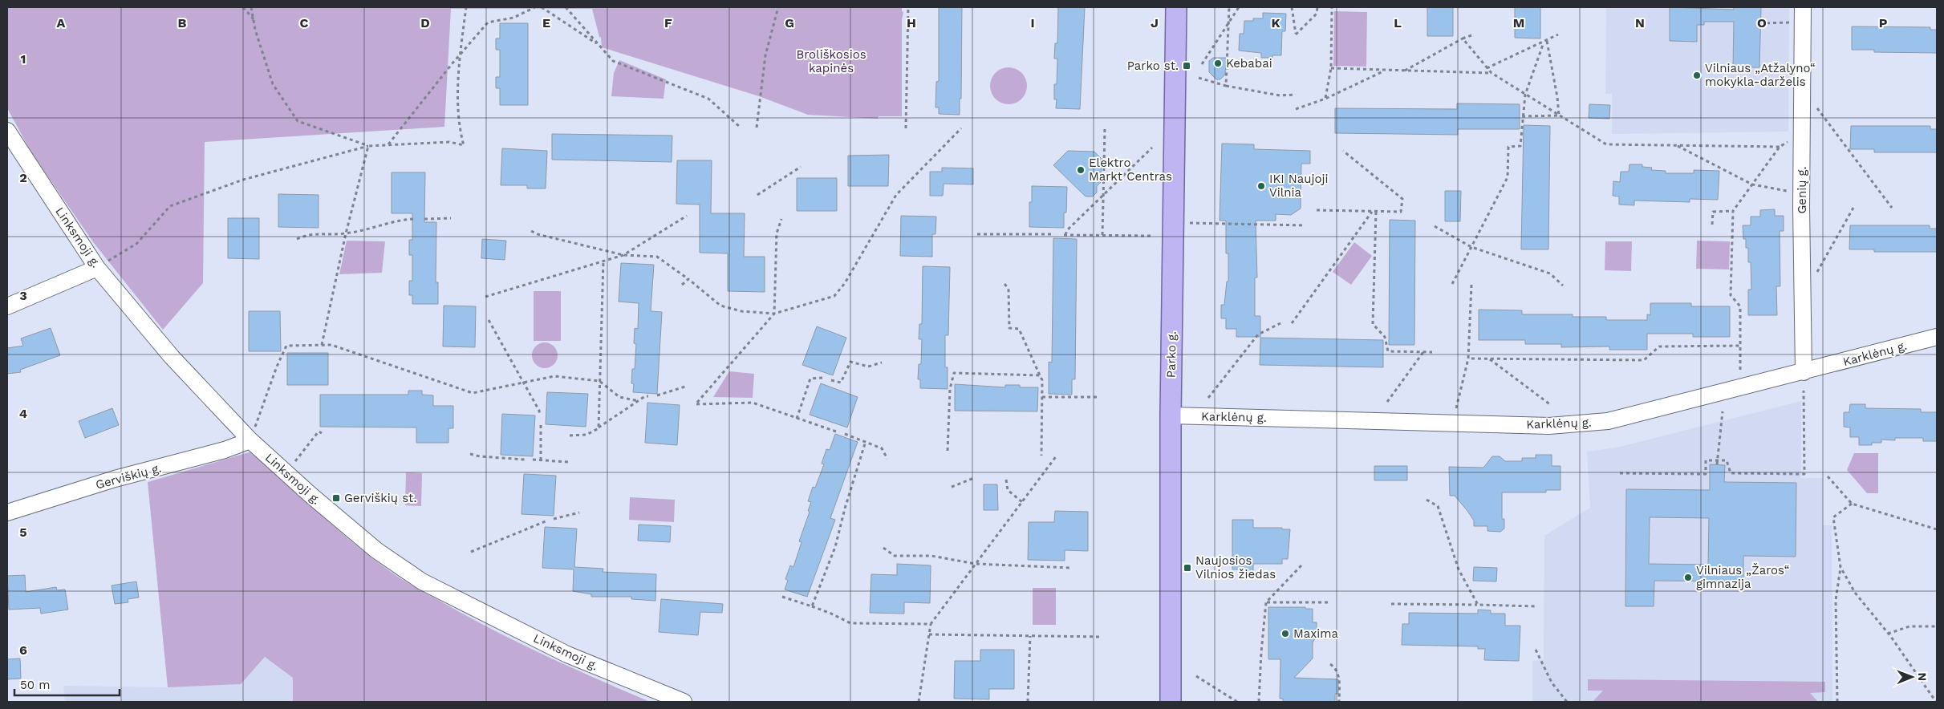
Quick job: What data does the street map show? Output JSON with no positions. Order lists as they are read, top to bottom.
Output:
{
  "streets": {
    "main road": ["Parko g."],
    "street": [
      "Genių g.",
      "Linksmoji g.",
      "Karklėnų g.",
      "Gerviškių g."
    ]
  },
  "crossings": [
    ["Genių g.", "Karklėnų g."],
    ["Linksmoji g.", "Gerviškių g."],
    ["Karklėnų g.", "Parko g."]
  ],
  "parks": ["Broliškosios kapinės"],
  "places": {
    "other": [
      "Kebabai",
      "Vilniaus „Atžalyno“ mokykla-darželis",
      "Elektro Markt Centras",
      "IKI Naujoji Vilnia",
      "Vilniaus „Žaros“ gimnazija",
      "Maxima"
    ],
    "transit": ["Parko st.", "Gerviškių st.", "Naujosios Vilnios žiedas"]
  },
  "scale_bar": "50 m",
  "north": "right",
  "grid": {
    "columns": [
      "A",
      "B",
      "C",
      "D",
      "E",
      "F",
      "G",
      "H",
      "I",
      "J",
      "K",
      "L",
      "M",
      "N",
      "O",
      "P"
    ],
    "rows": [
      "1",
      "2",
      "3",
      "4",
      "5",
      "6"
    ]
  }
}
